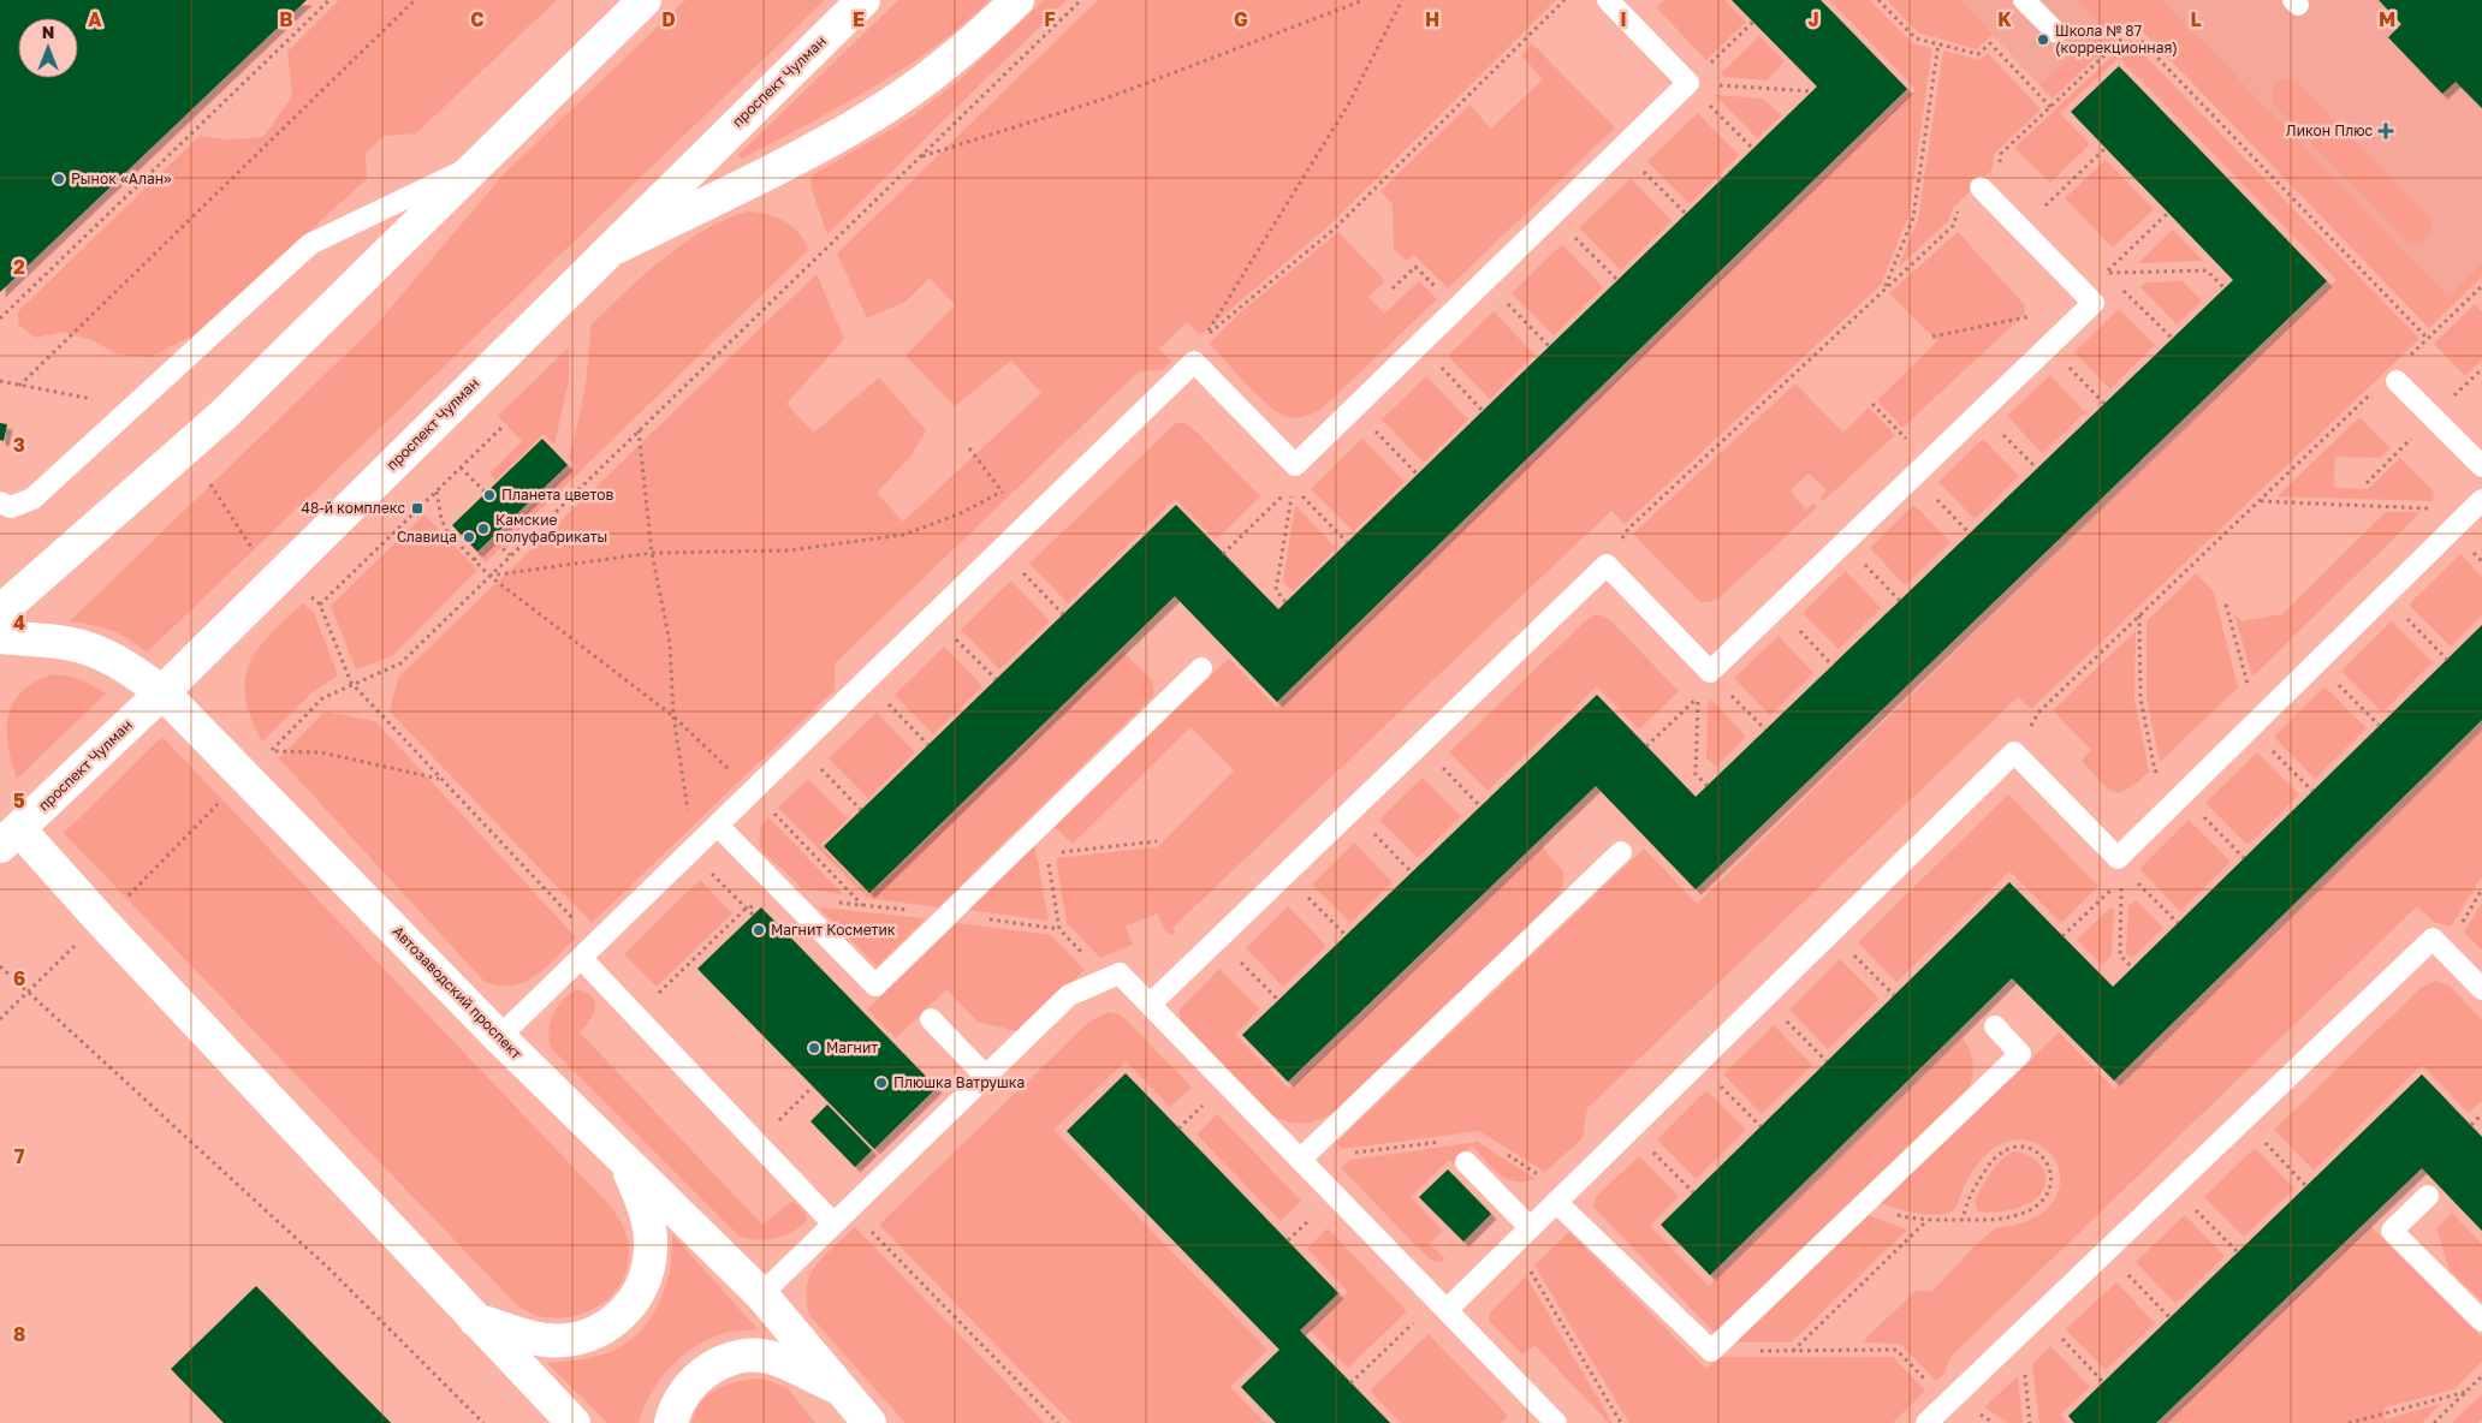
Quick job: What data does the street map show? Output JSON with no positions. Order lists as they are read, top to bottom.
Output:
{
  "streets": {
    "street": ["проспект Чулман", "Автозаводский проспект"]
  },
  "crossings": [
    ["проспект Чулман", "Автозаводский проспект"]
  ],
  "places": {
    "other": [
      "Школа № 87 (коррекционная)",
      "Рынок «Алан»",
      "Планета цветов",
      "Камские полуфабрикаты",
      "Славица",
      "Магнит Косметик",
      "Магнит",
      "Плюшка Ватрушка"
    ],
    "health": ["Ликон Плюс"],
    "transit": ["48-й комплекс"]
  },
  "north": "top",
  "grid": {
    "columns": [
      "A",
      "B",
      "C",
      "D",
      "E",
      "F",
      "G",
      "H",
      "I",
      "J",
      "K",
      "L",
      "M"
    ],
    "rows": [
      "2",
      "3",
      "4",
      "5",
      "6",
      "7",
      "8"
    ]
  }
}
